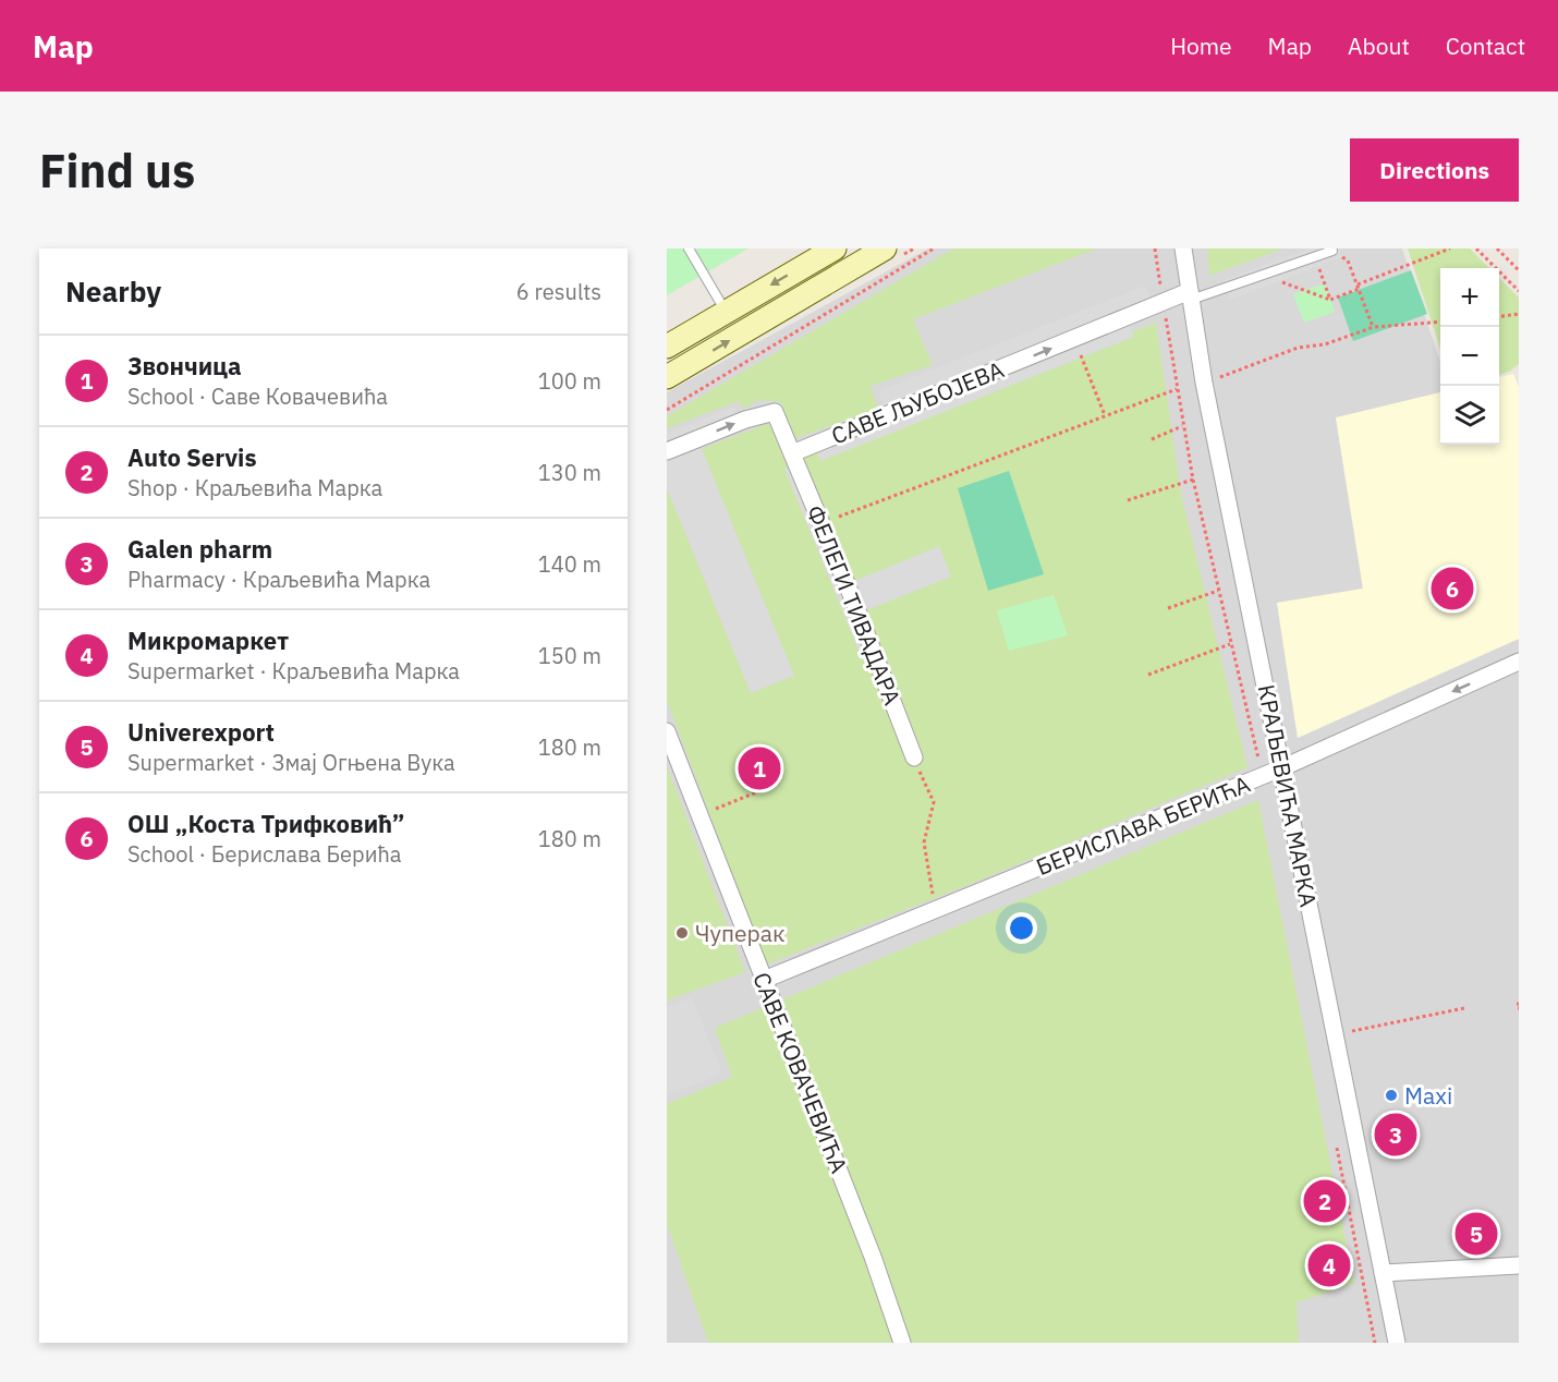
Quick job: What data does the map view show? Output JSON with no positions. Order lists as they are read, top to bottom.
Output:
{
  "streets": {
    "street": [
      "САВЕ ЉУБОЈЕВА",
      "ФЕЛЕГИ ТИВАДАРА",
      "КРАЉЕВИЋА МАРКА",
      "БЕРИСЛАВА БЕРИЋА",
      "САВЕ КОВАЧЕВИЋА"
    ]
  },
  "crossings": [
    ["САВЕ ЉУБОЈЕВА", "ФЕЛЕГИ ТИВАДАРА"],
    ["САВЕ ЉУБОЈЕВА", "КРАЉЕВИЋА МАРКА"],
    ["КРАЉЕВИЋА МАРКА", "БЕРИСЛАВА БЕРИЋА"],
    ["БЕРИСЛАВА БЕРИЋА", "САВЕ КОВАЧЕВИЋА"]
  ],
  "one_way": ["САВЕ ЉУБОЈЕВА"],
  "places": ["Чуперак", "Maxi"],
  "page": {
    "header": "Map",
    "nav": [
      "Home",
      "Map",
      "About",
      "Contact"
    ],
    "buttons": "Directions",
    "title": "Find us",
    "heading": ["Nearby", "6 results"],
    "map_buttons": ["+", "−"],
    "list": [
      {
        "mark": "1",
        "name": "Звончица",
        "note": "School · Саве Ковачевића",
        "value": "100 m"
      },
      {
        "mark": "2",
        "name": "Auto Servis",
        "note": "Shop · Краљевића Марка",
        "value": "130 m"
      },
      {
        "mark": "3",
        "name": "Galen pharm",
        "note": "Pharmacy · Краљевића Марка",
        "value": "140 m"
      },
      {
        "mark": "4",
        "name": "Микромаркет",
        "note": "Supermarket · Краљевића Марка",
        "value": "150 m"
      },
      {
        "mark": "5",
        "name": "Univerexport",
        "note": "Supermarket · Змај Огњена Вука",
        "value": "180 m"
      },
      {
        "mark": "6",
        "name": "ОШ „Коста Трифковић”",
        "note": "School · Берислава Берића",
        "value": "180 m"
      }
    ],
    "pins": [
      "6",
      "1",
      "3",
      "2",
      "5",
      "4"
    ]
  }
}
